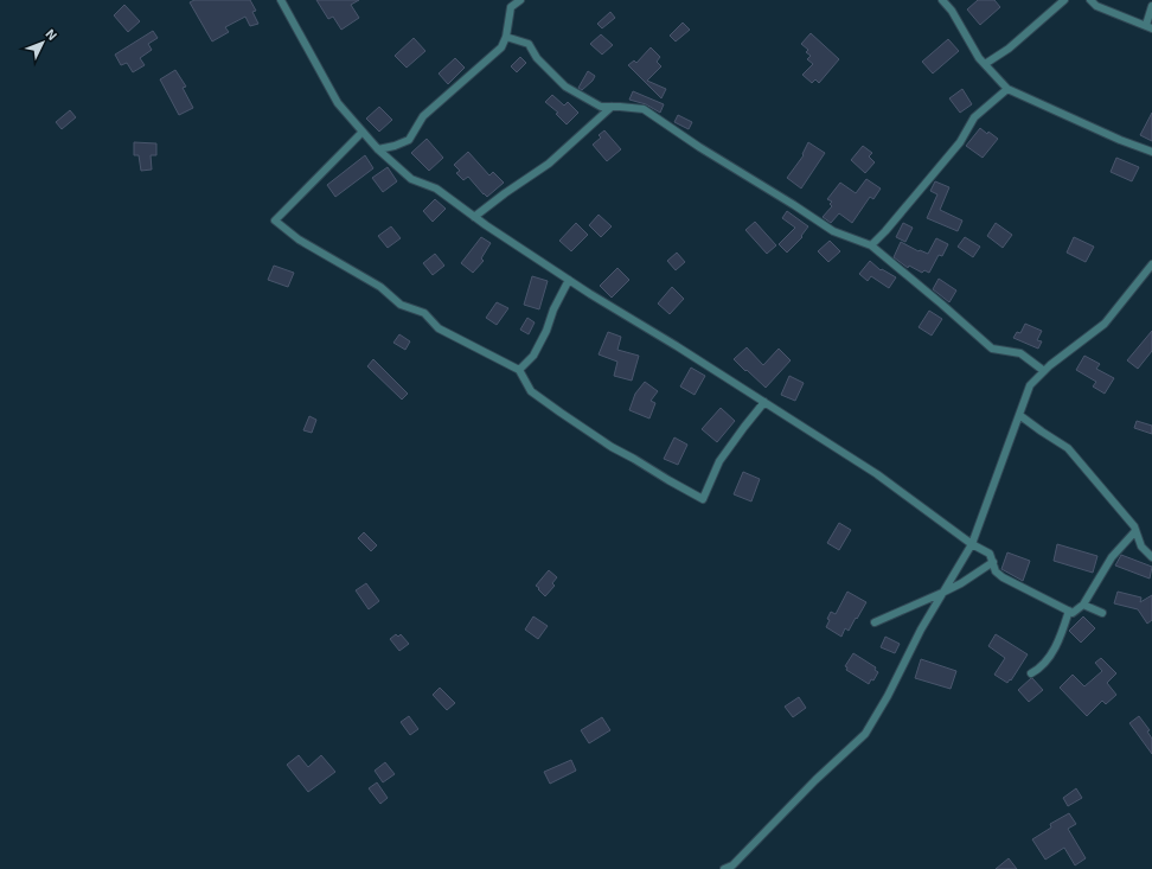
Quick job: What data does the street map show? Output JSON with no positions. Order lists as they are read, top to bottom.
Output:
{
  "north": "top right"
}
